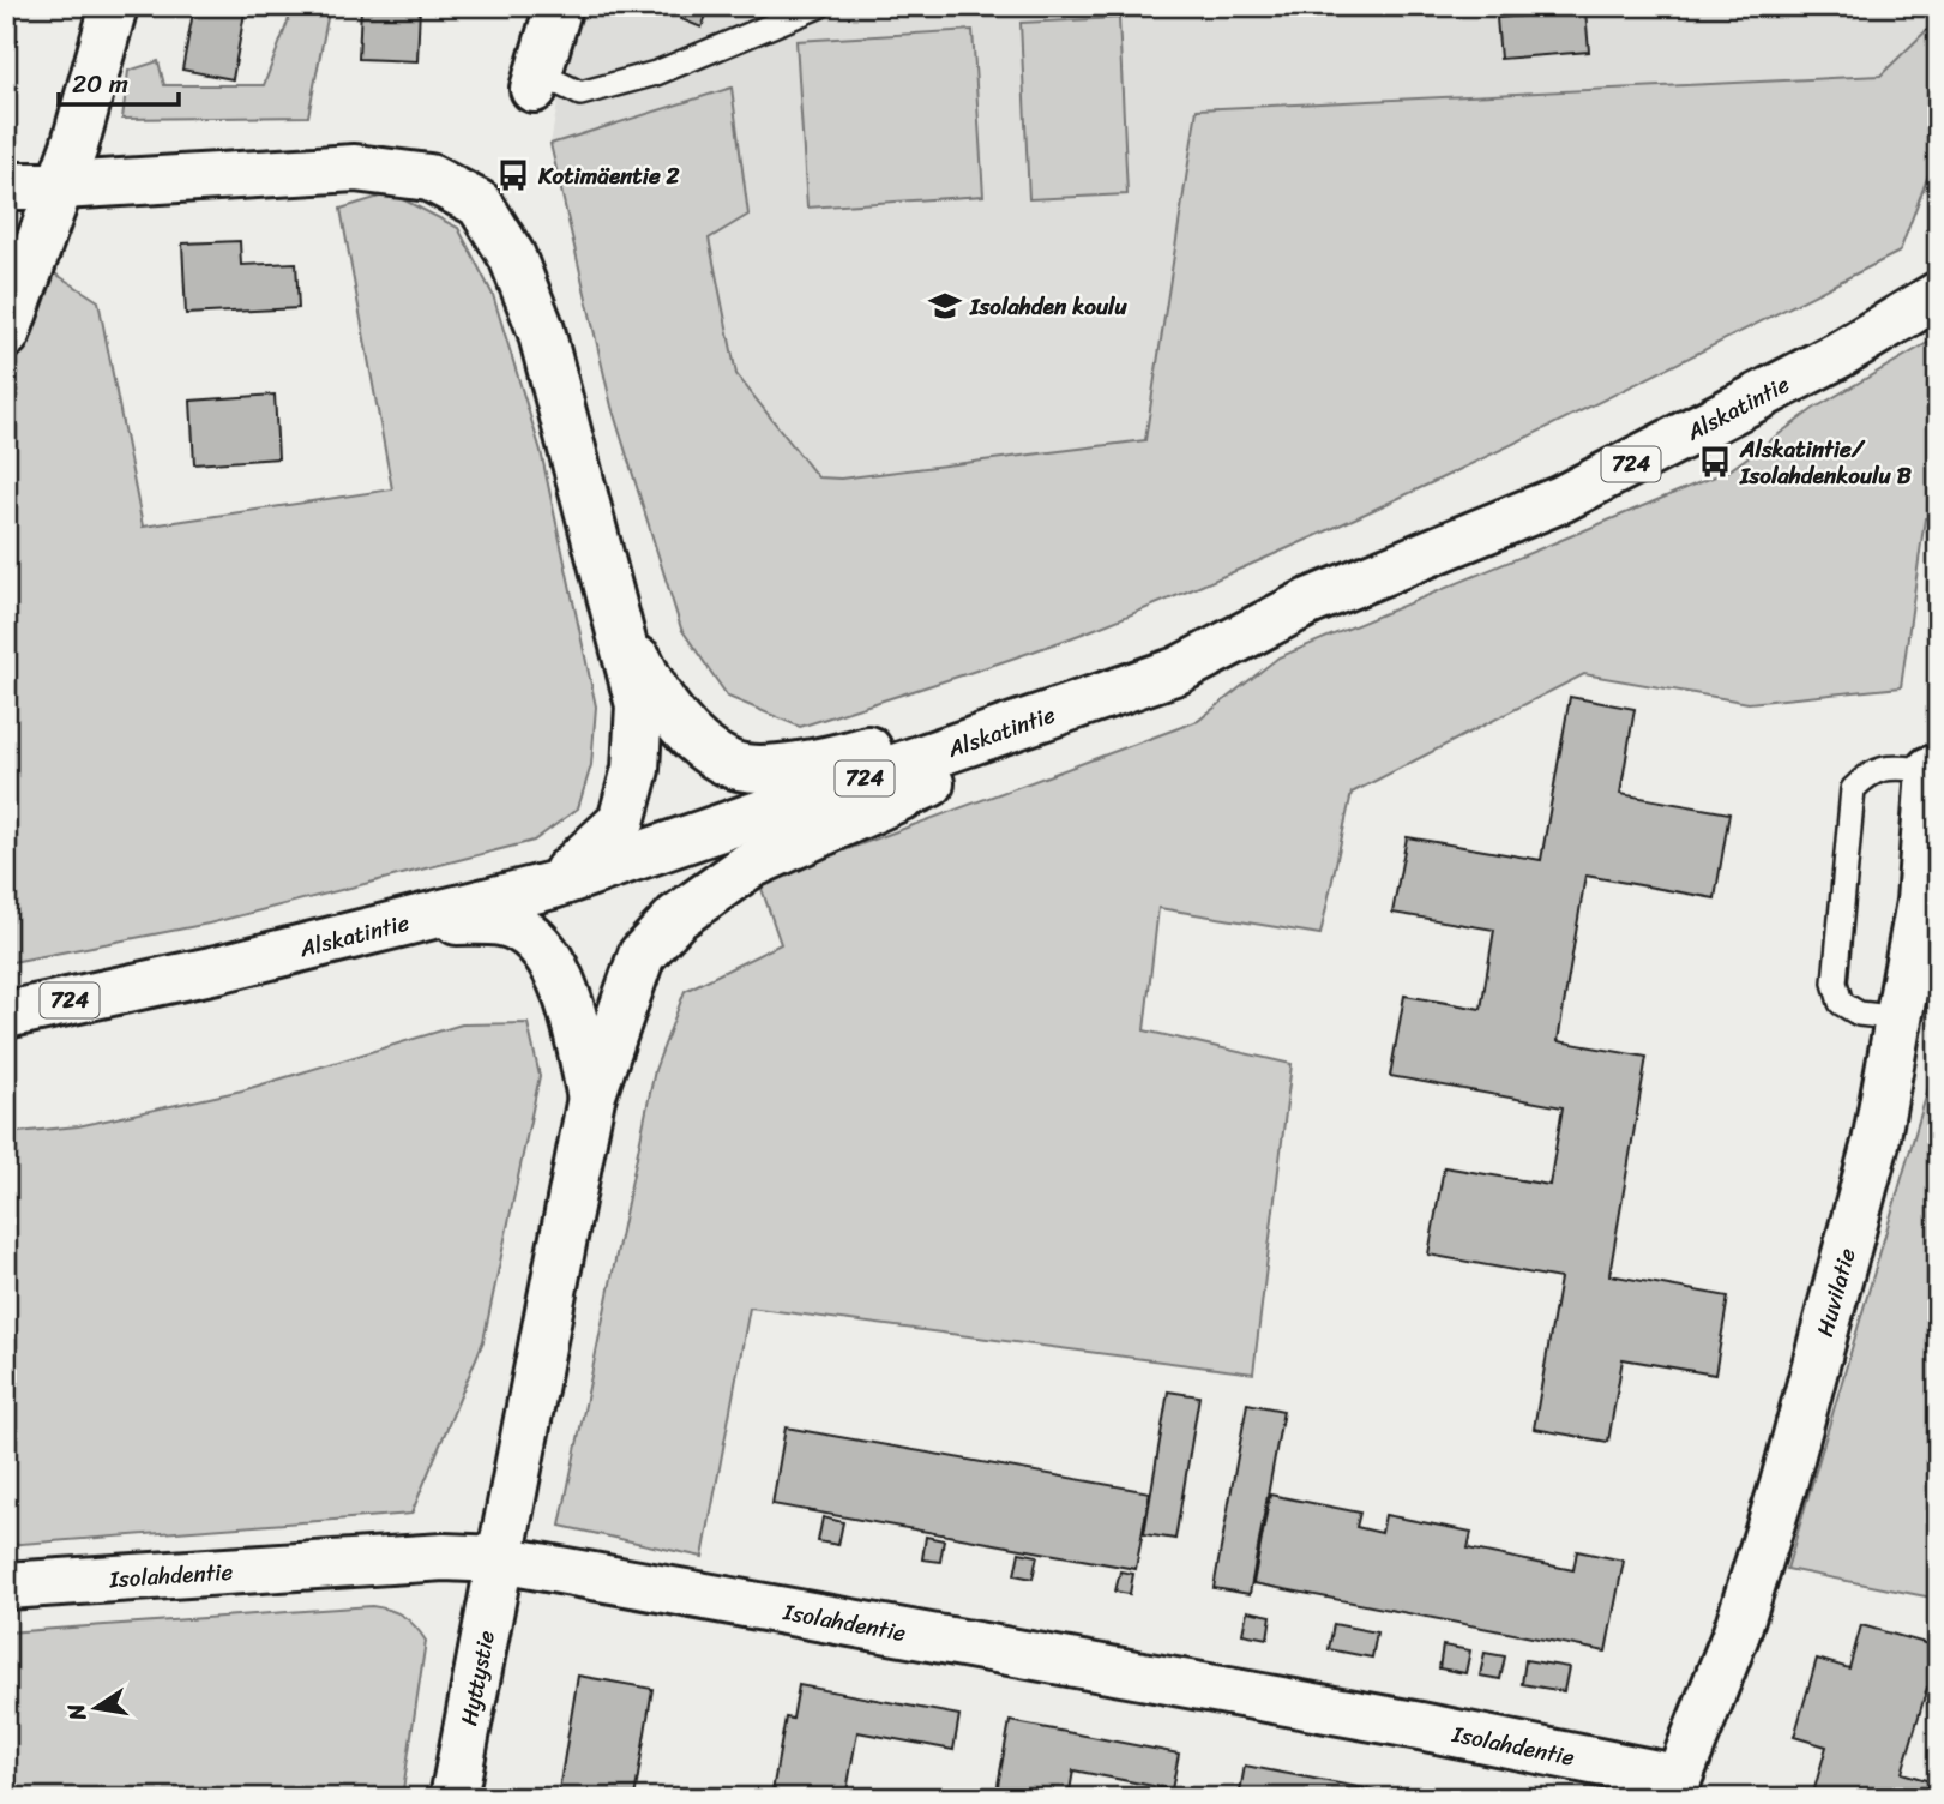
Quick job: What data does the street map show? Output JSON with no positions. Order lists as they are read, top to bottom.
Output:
{
  "streets": {
    "main road": [
      "Alskatintie",
      "724",
      "Huvilatie",
      "Isolahdentie",
      "Hyttystie"
    ]
  },
  "crossings": [
    ["Alskatintie", "Hyttystie"],
    ["Huvilatie", "Isolahdentie"],
    ["Isolahdentie", "Hyttystie"]
  ],
  "places": {
    "bus stop": ["Kotimäentie 2", "Alskatintie/ Isolahdenkoulu B"],
    "school or university": ["Isolahden koulu"]
  },
  "scale_bar": "20 m",
  "north": "left"
}
